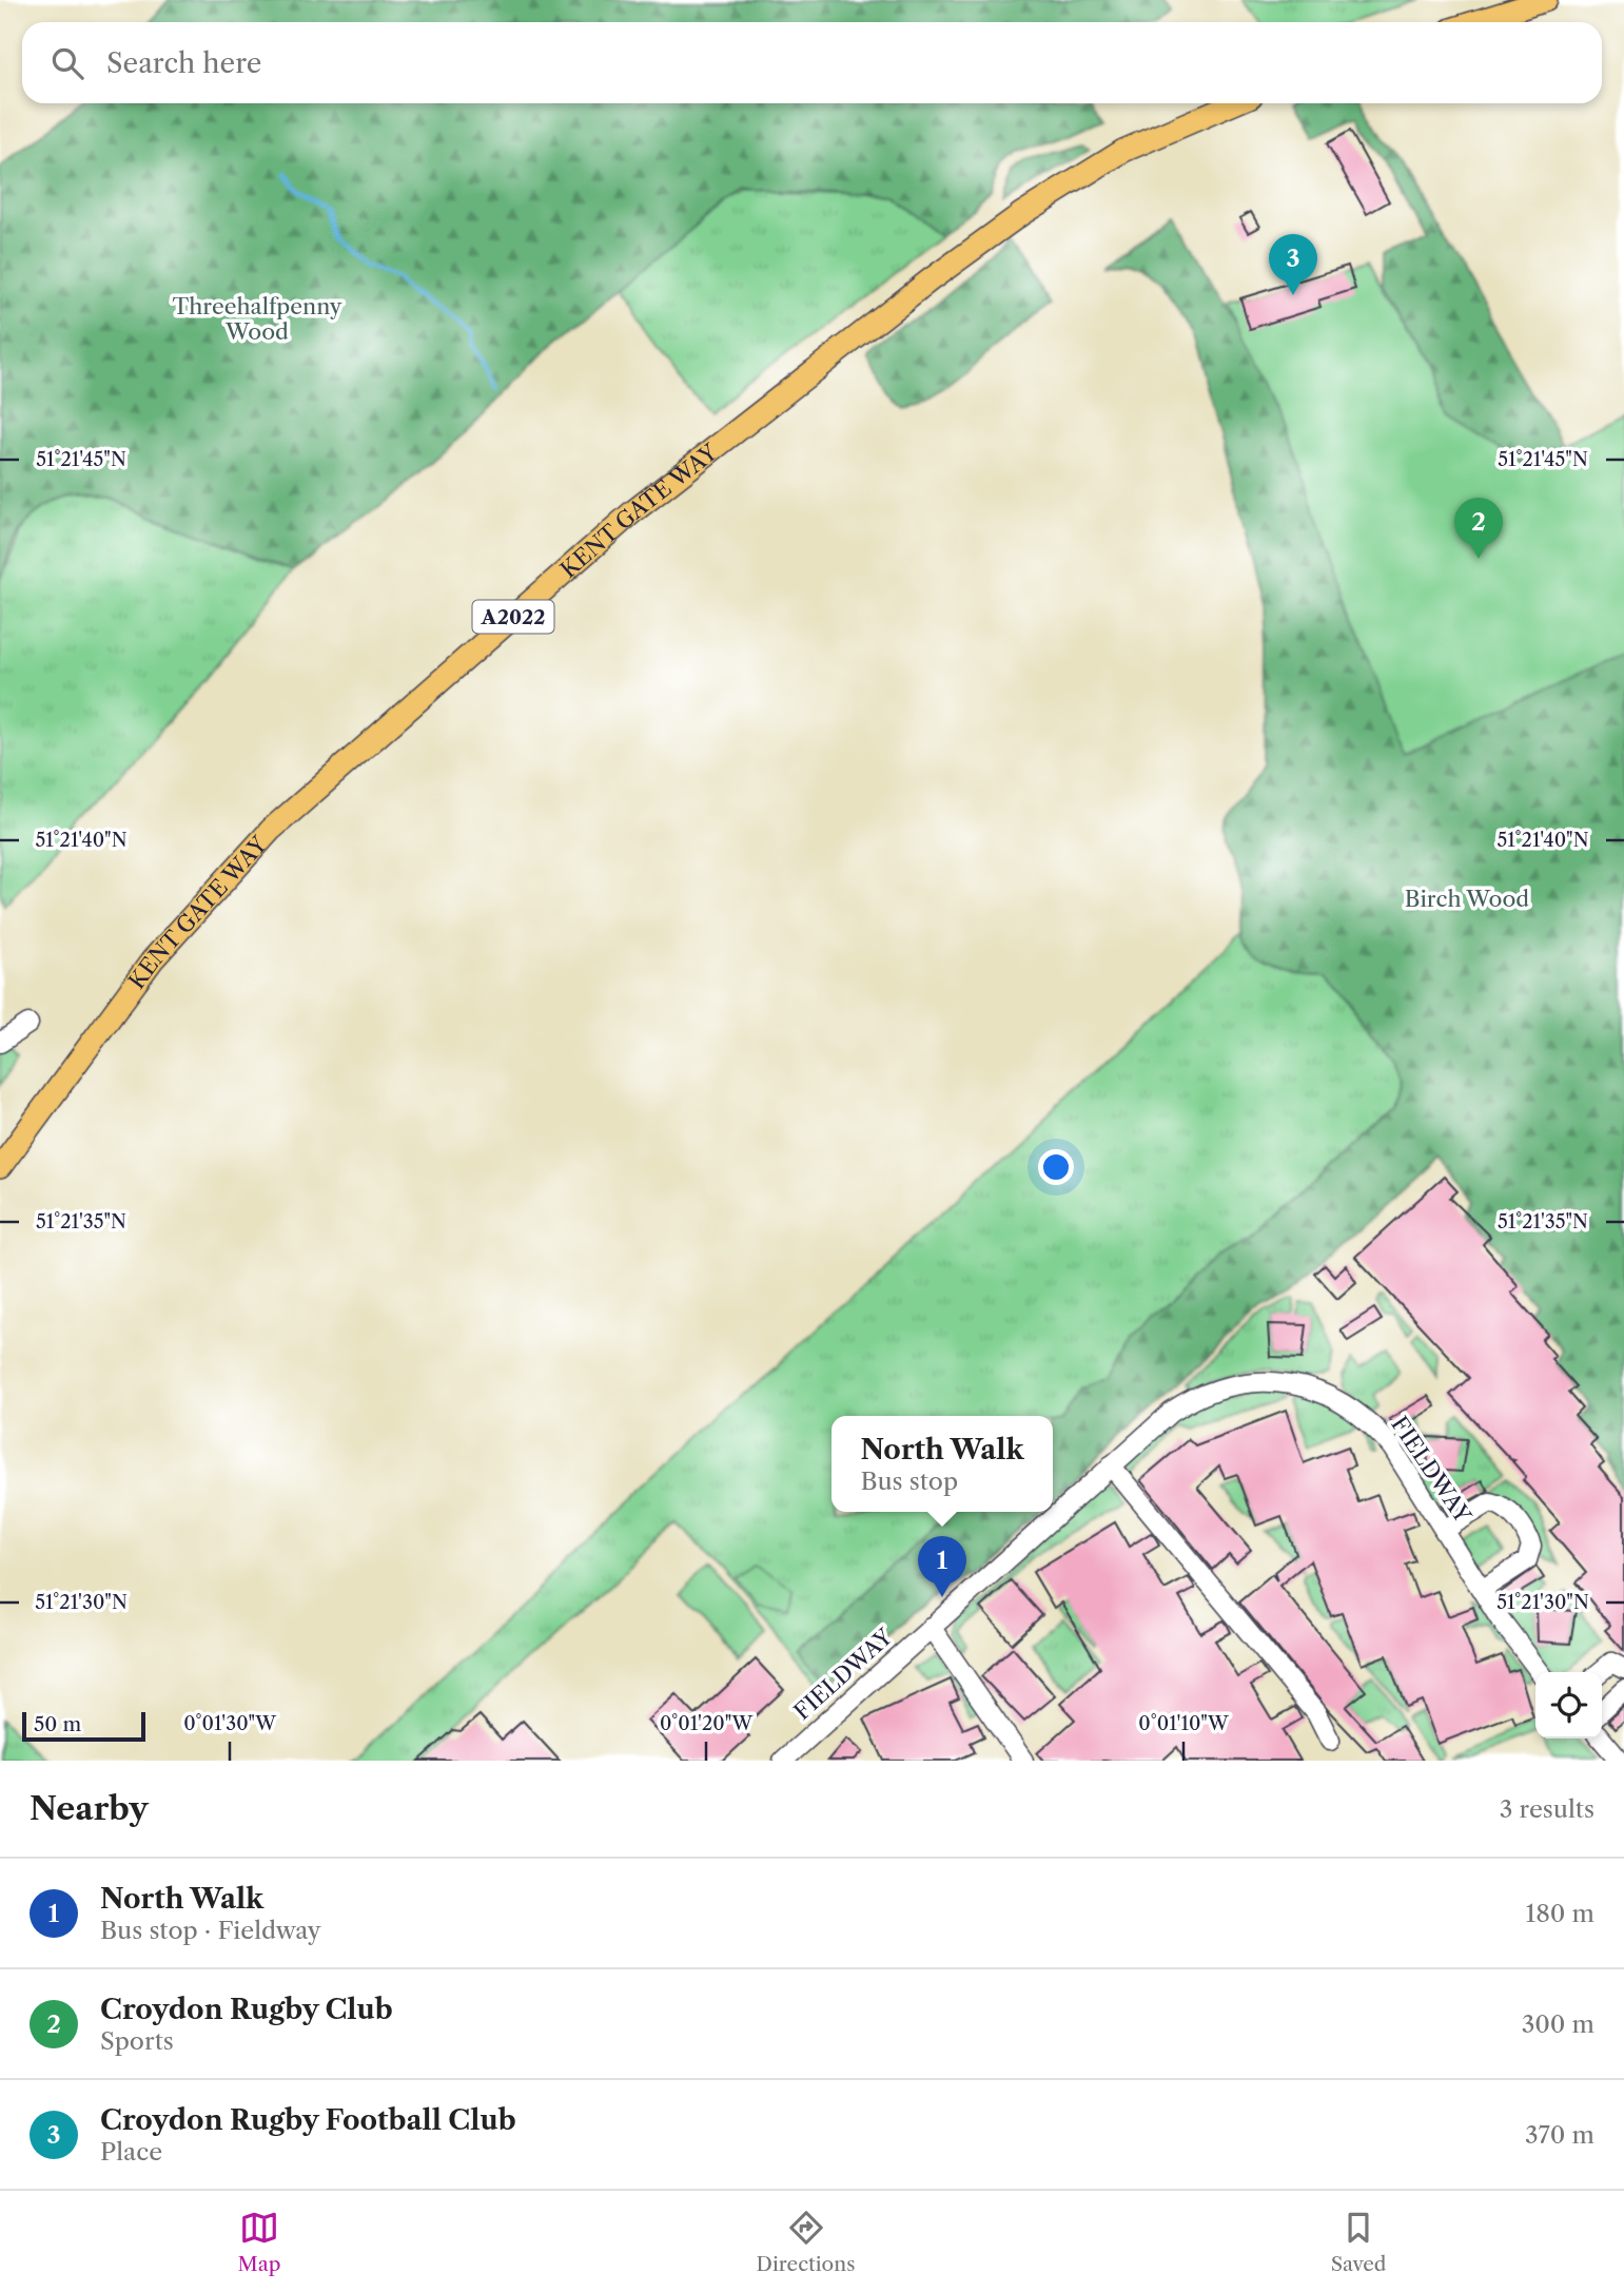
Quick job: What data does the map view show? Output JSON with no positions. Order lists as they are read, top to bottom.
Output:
{
  "streets": {
    "main road": ["KENT GATE WAY", "A2022"],
    "street": ["FIELDWAY"]
  },
  "parks": ["Threehalfpenny Wood", "Birch Wood"],
  "scale_bar": "50 m",
  "page": {
    "search": "Search here",
    "pins": ["3", "2", "1"],
    "popup": ["North Walk", "Bus stop"],
    "scale": "50 m",
    "heading": ["Nearby", "3 results"],
    "list": [
      {
        "mark": "1",
        "name": "North Walk",
        "note": "Bus stop · Fieldway",
        "value": "180 m"
      },
      {
        "mark": "2",
        "name": "Croydon Rugby Club",
        "note": "Sports",
        "value": "300 m"
      },
      {
        "mark": "3",
        "name": "Croydon Rugby Football Club",
        "note": "Place",
        "value": "370 m"
      }
    ],
    "nav": ["Map", "Directions", "Saved"]
  },
  "coordinates": [
    "51°21'45\"N",
    "51°21'40\"N",
    "51°21'35\"N",
    "51°21'30\"N",
    "0°01'30\"W",
    "0°01'20\"W",
    "0°01'10\"W"
  ]
}
